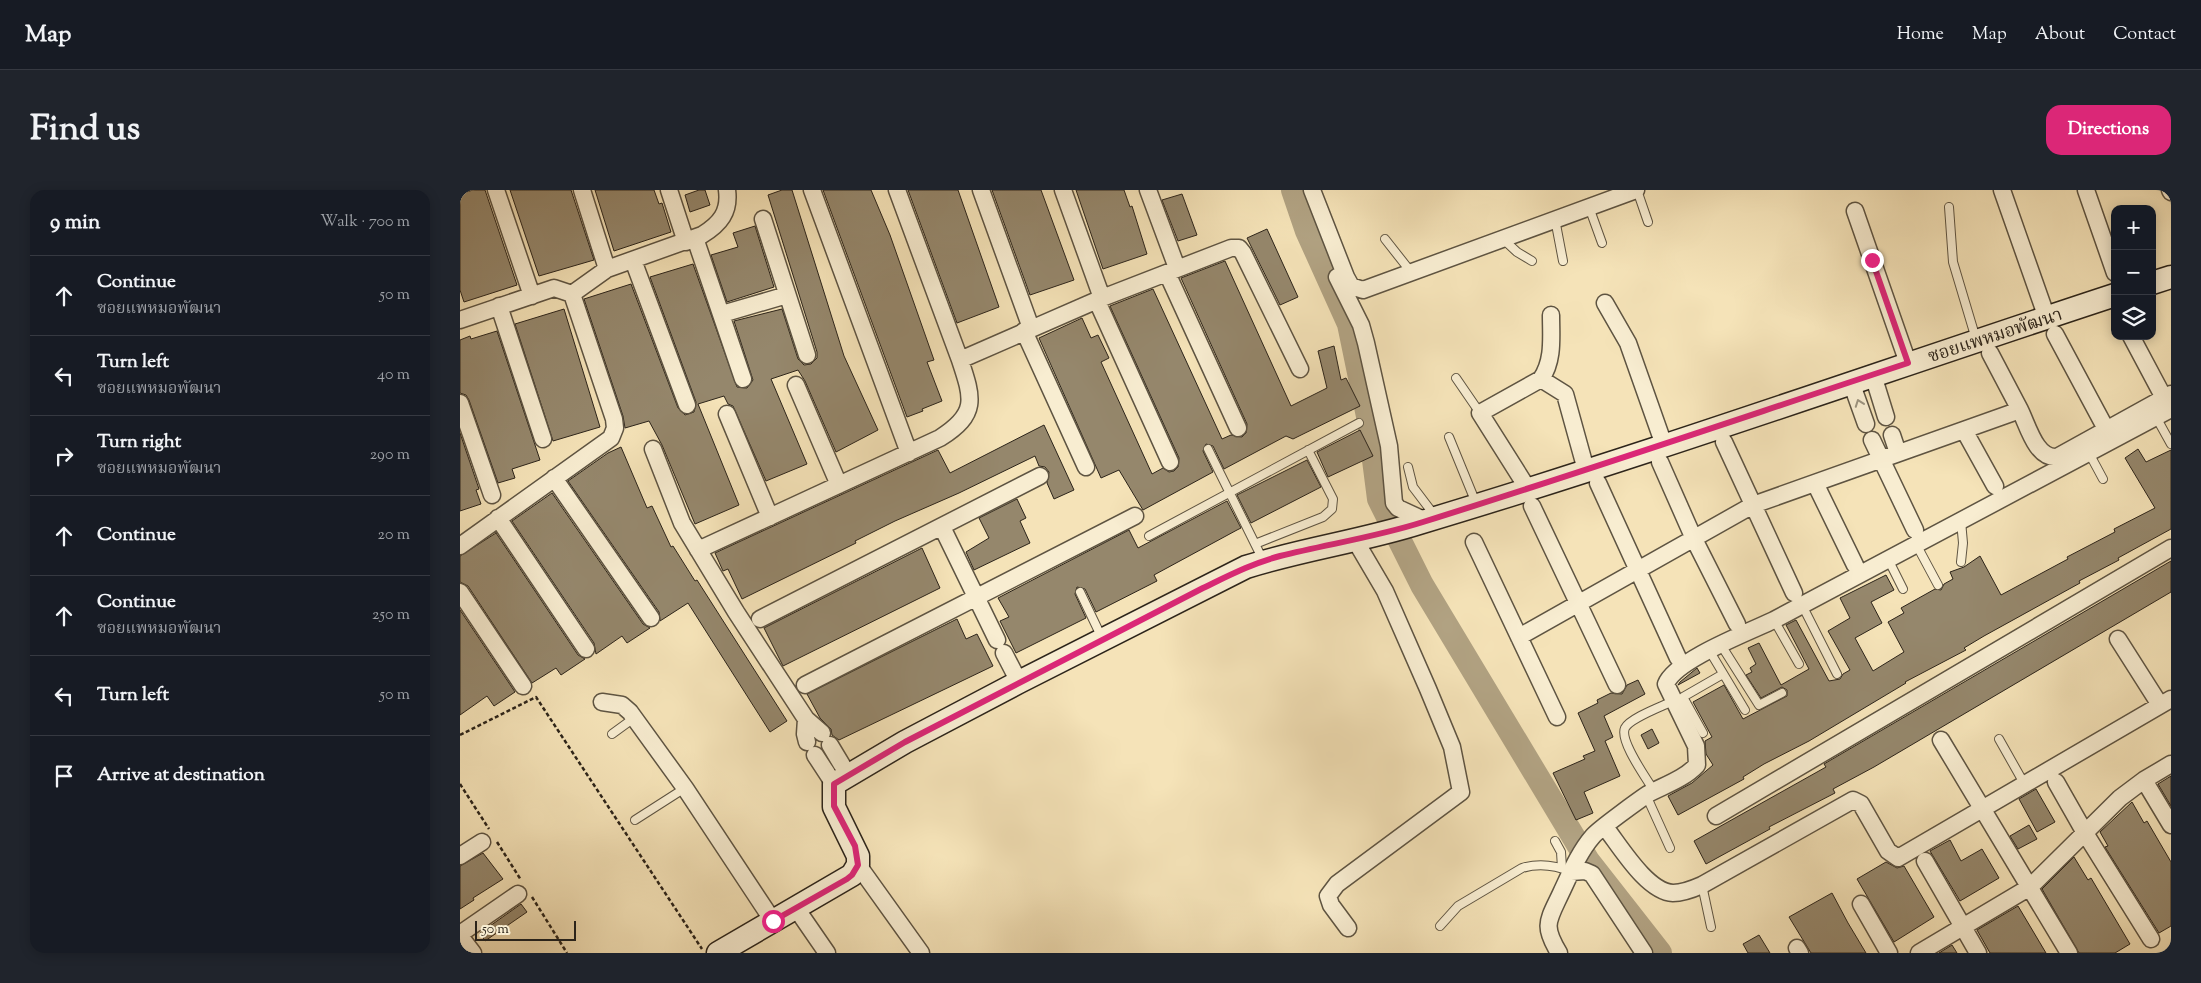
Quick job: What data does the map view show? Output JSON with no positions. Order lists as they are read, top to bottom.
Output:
{
  "streets": {
    "street": ["ซอยแพหมอพัฒนา"]
  },
  "scale_bar": "50 m",
  "page": {
    "header": "Map",
    "nav": [
      "Home",
      "Map",
      "About",
      "Contact"
    ],
    "title": "Find us",
    "buttons": "Directions",
    "heading": ["9 min", "Walk · 700 m"],
    "map_buttons": ["+", "−"],
    "list": [
      ["Continue", "ซอยแพหมอพัฒนา", "50 m"],
      ["Turn left", "ซอยแพหมอพัฒนา", "40 m"],
      ["Turn right", "ซอยแพหมอพัฒนา", "290 m"],
      ["Continue", "20 m"],
      ["Continue", "ซอยแพหมอพัฒนา", "250 m"],
      ["Turn left", "50 m"],
      "Arrive at destination"
    ],
    "scale": "50 m"
  }
}
